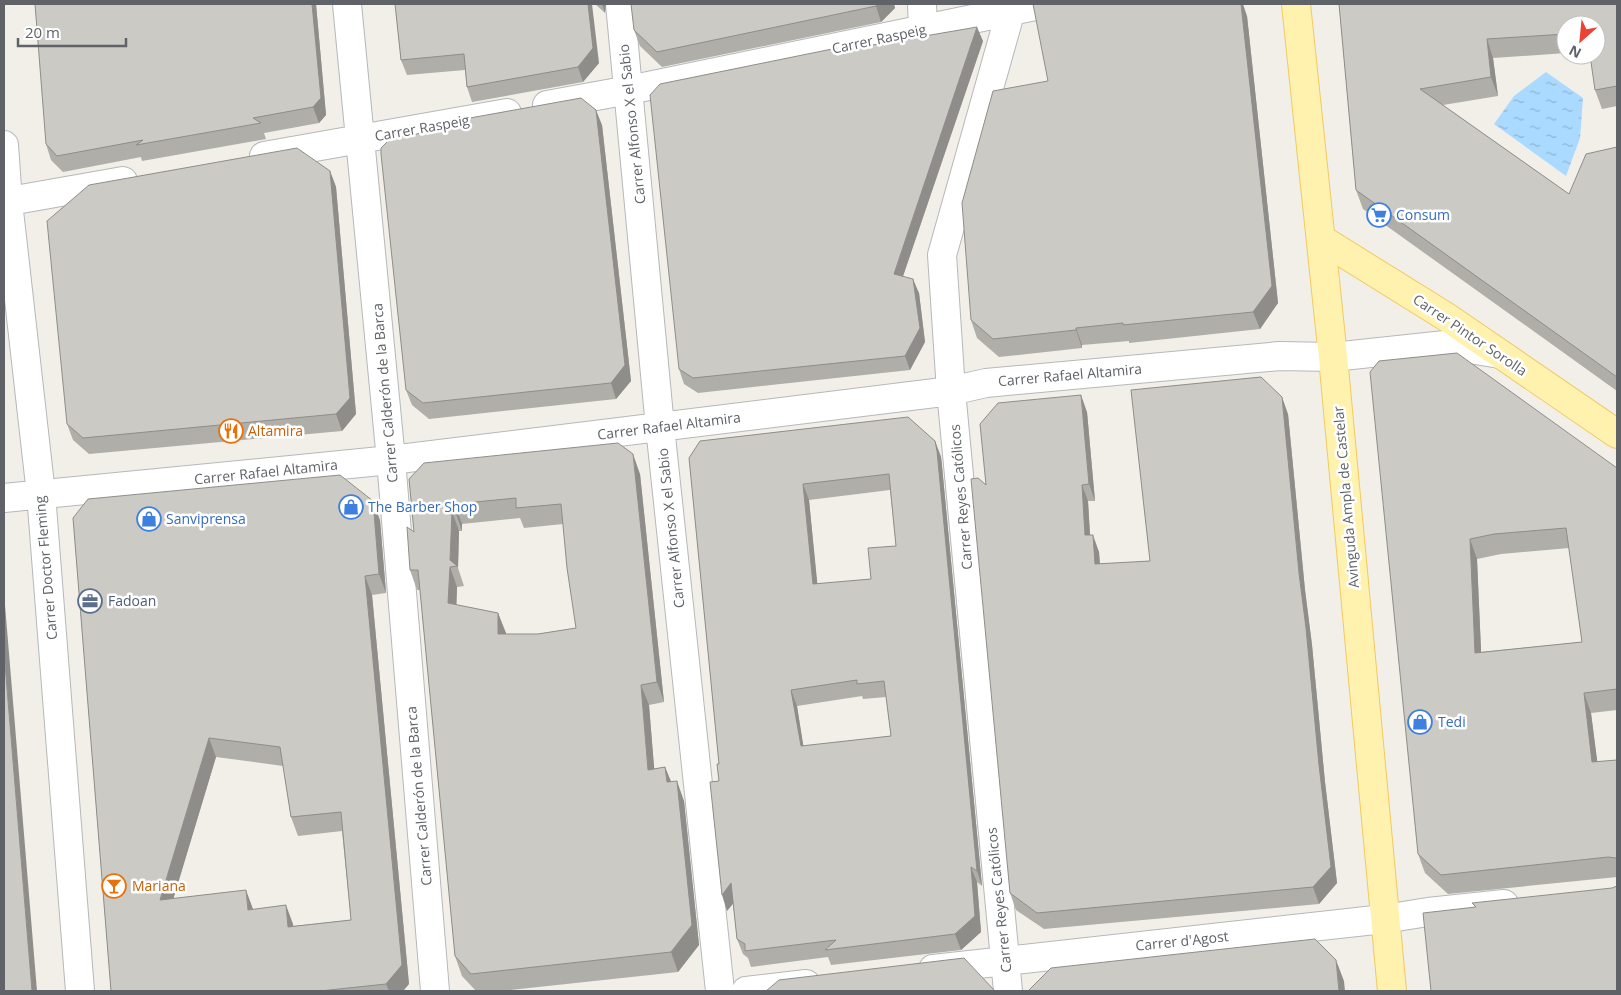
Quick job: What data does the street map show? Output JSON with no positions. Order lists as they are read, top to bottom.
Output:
{
  "streets": {
    "main road": ["Carrer Pintor Sorolla", "Avinguda Ampla de Castelar"],
    "street": [
      "Carrer Raspeig",
      "Carrer Alfonso X el Sabio",
      "Carrer Rafael Altamira",
      "Carrer Calderón de la Barca",
      "Carrer Reyes Católicos",
      "Carrer Doctor Fleming",
      "Carrer d'Agost"
    ]
  },
  "crossings": [
    ["Carrer Raspeig", "Carrer Alfonso X el Sabio"],
    ["Carrer Raspeig", "Carrer Calderón de la Barca"],
    ["Carrer Raspeig", "Carrer Reyes Católicos"],
    ["Carrer Alfonso X el Sabio", "Carrer Rafael Altamira"],
    ["Carrer Pintor Sorolla", "Carrer Rafael Altamira"],
    ["Carrer Pintor Sorolla", "Avinguda Ampla de Castelar"],
    ["Carrer Rafael Altamira", "Carrer Calderón de la Barca"],
    ["Carrer Rafael Altamira", "Carrer Reyes Católicos"],
    ["Carrer Rafael Altamira", "Avinguda Ampla de Castelar"],
    ["Carrer Rafael Altamira", "Carrer Doctor Fleming"],
    ["Carrer Reyes Católicos", "Carrer d'Agost"],
    ["Avinguda Ampla de Castelar", "Carrer d'Agost"]
  ],
  "places": {
    "supermarket": ["Consum"],
    "restaurant": ["Altamira"],
    "shop": ["The Barber Shop", "Sanviprensa", "Tedi"],
    "office": ["Fadoan"],
    "bar": ["Mariana"]
  },
  "scale_bar": "20 m",
  "north": "bottom left"
}
